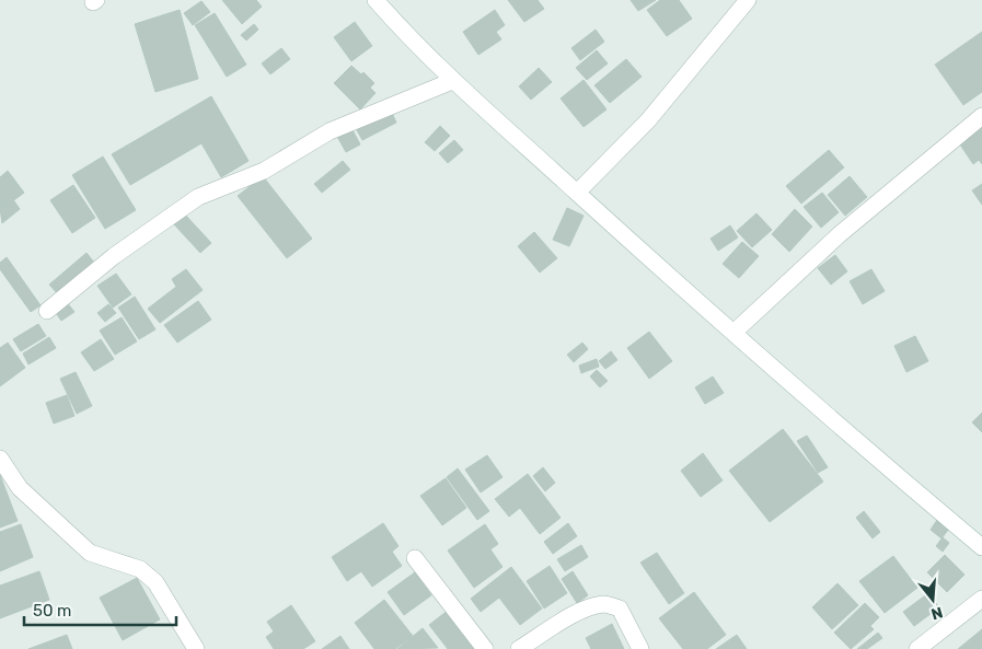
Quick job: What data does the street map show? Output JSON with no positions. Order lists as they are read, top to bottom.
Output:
{
  "scale_bar": "50 m",
  "north": "bottom"
}
